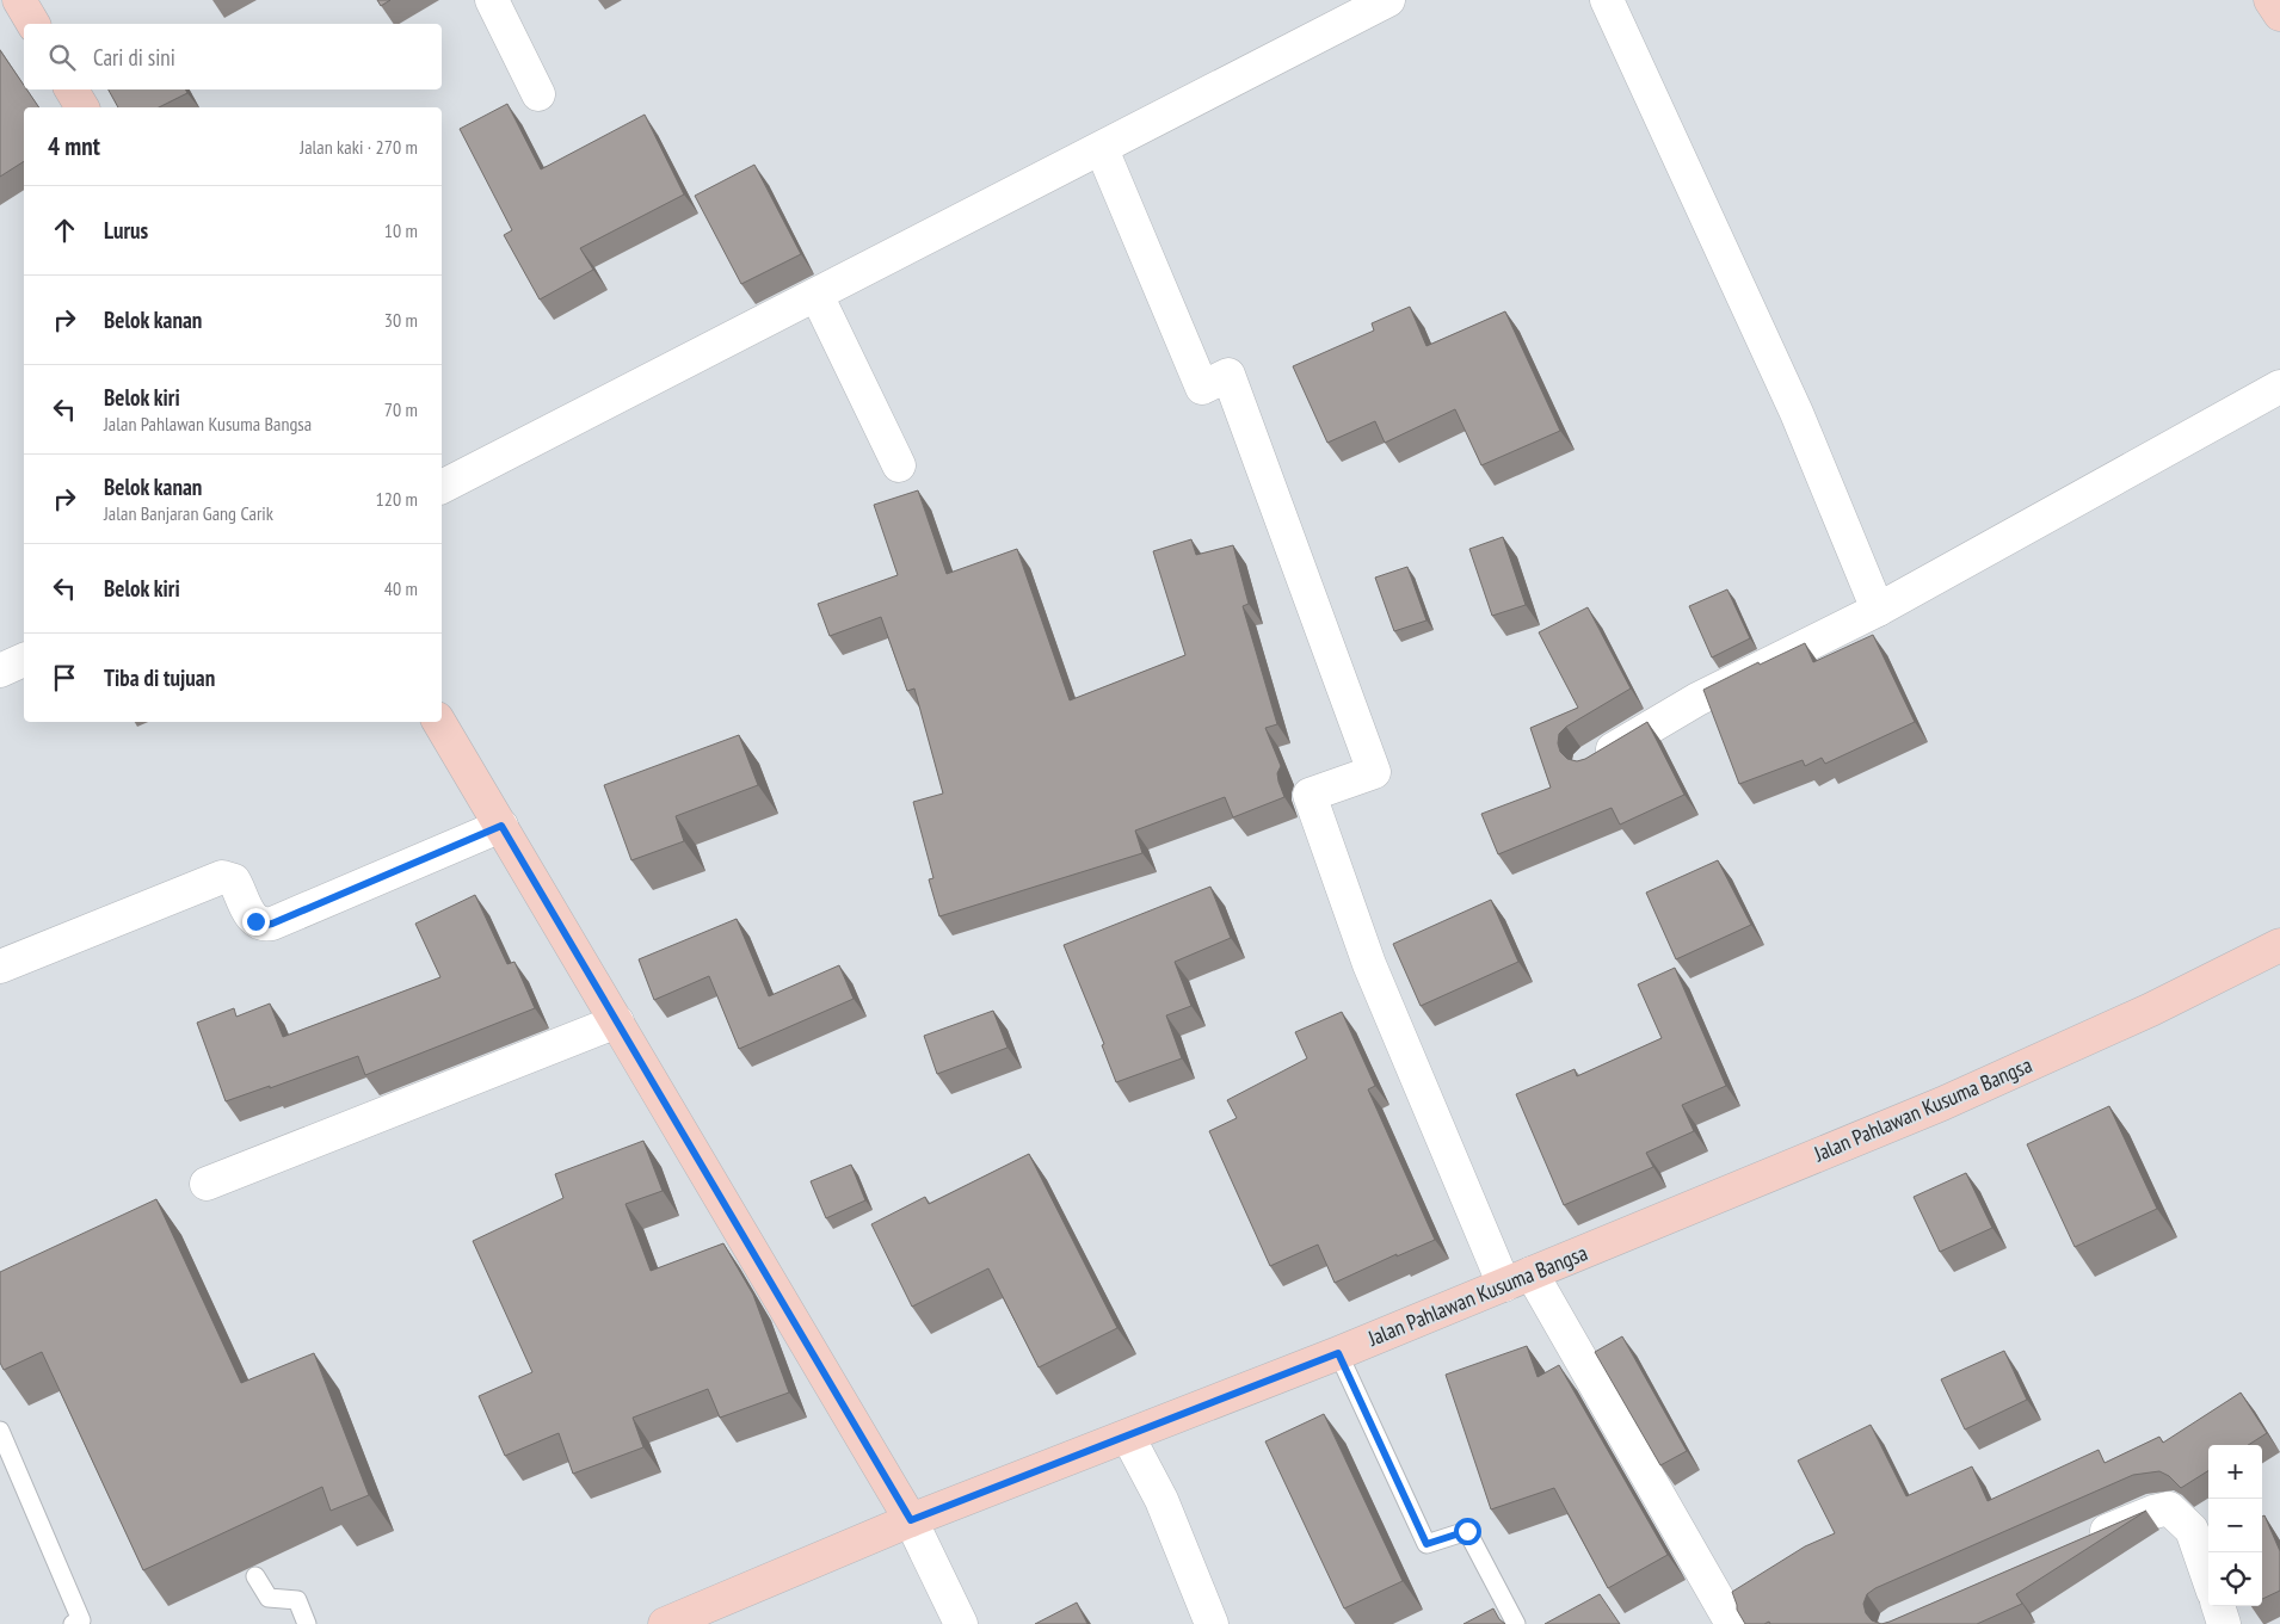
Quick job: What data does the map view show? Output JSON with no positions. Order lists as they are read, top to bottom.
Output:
{
  "streets": {
    "main road": ["Jalan Pahlawan Kusuma Bangsa"]
  },
  "page": {
    "search": "Cari di sini",
    "heading": ["4 mnt", "Jalan kaki · 270 m"],
    "list": [
      ["Lurus", "10 m"],
      ["Belok kanan", "30 m"],
      ["Belok kiri", "Jalan Pahlawan Kusuma Bangsa", "70 m"],
      ["Belok kanan", "Jalan Banjaran Gang Carik", "120 m"],
      ["Belok kiri", "40 m"],
      "Tiba di tujuan"
    ],
    "map_buttons": ["+", "−"]
  }
}
